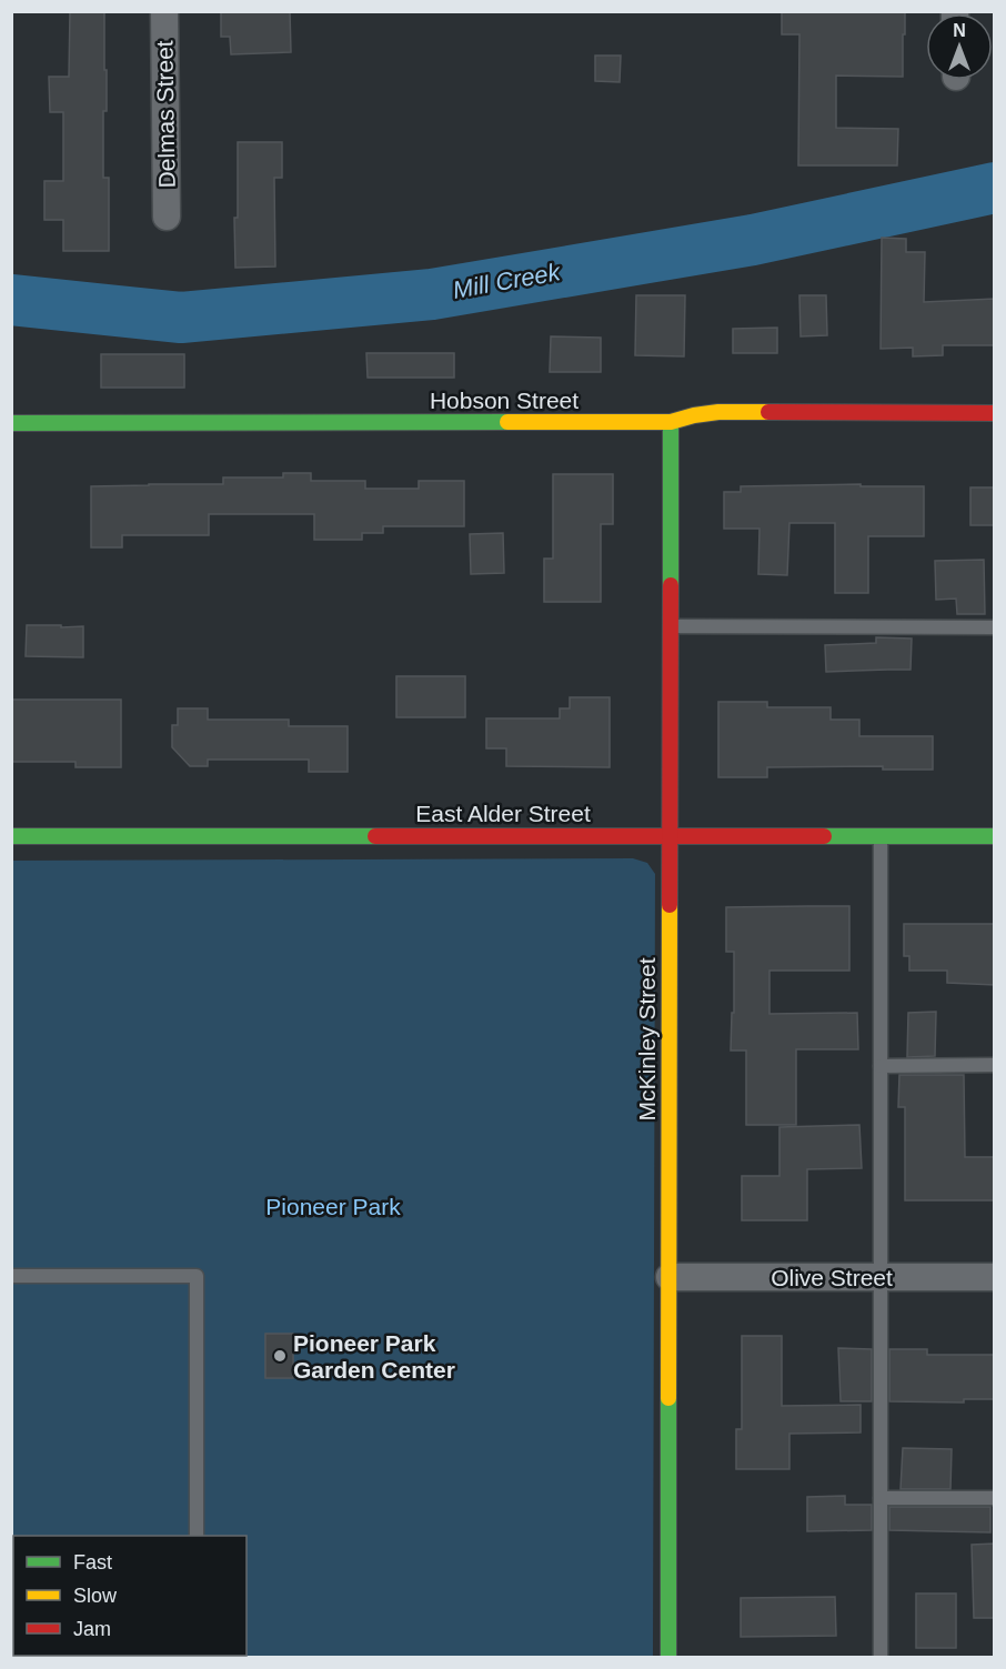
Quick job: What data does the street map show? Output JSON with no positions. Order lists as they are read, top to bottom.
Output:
{
  "streets": {
    "street": [
      "Delmas Street",
      "Hobson Street",
      "East Alder Street",
      "McKinley Street",
      "Olive Street"
    ]
  },
  "crossings": [
    ["Hobson Street", "McKinley Street"],
    ["East Alder Street", "McKinley Street"],
    ["McKinley Street", "Olive Street"]
  ],
  "water": ["Mill Creek"],
  "parks": ["Pioneer Park"],
  "places": ["Pioneer Park Garden Center"],
  "legend": ["Fast", "Slow", "Jam"],
  "north": "top"
}
